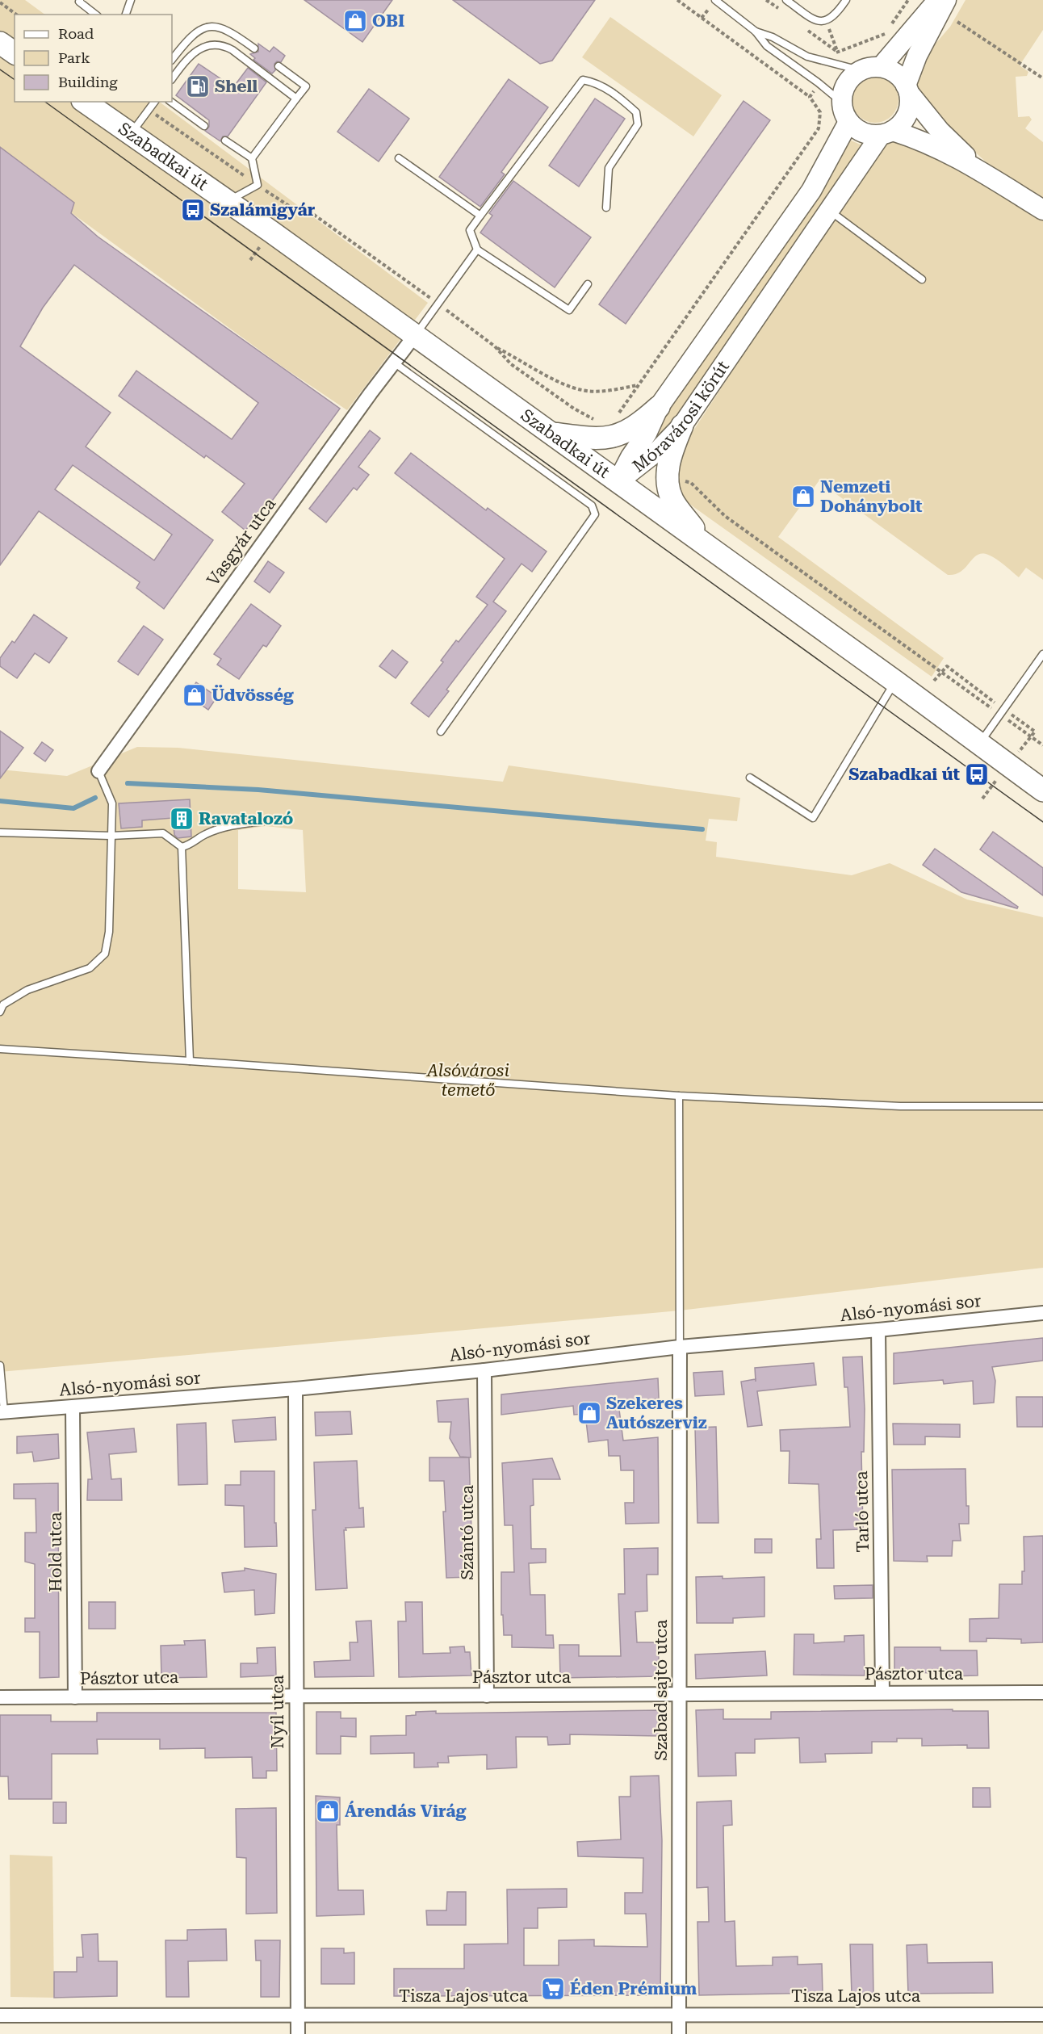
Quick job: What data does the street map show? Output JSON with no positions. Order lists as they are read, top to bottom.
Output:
{
  "streets": {
    "main road": ["Szabadkai út", "Móravárosi körút"],
    "street": [
      "Vasgyár utca",
      "Alsó-nyomási sor",
      "Tarló utca",
      "Szántó utca",
      "Hold utca",
      "Pásztor utca",
      "Szabad sajtó utca",
      "Nyíl utca",
      "Tisza Lajos utca"
    ]
  },
  "crossings": [
    ["Szabadkai út", "Móravárosi körút"],
    ["Szabadkai út", "Vasgyár utca"],
    ["Alsó-nyomási sor", "Tarló utca"],
    ["Alsó-nyomási sor", "Szántó utca"],
    ["Alsó-nyomási sor", "Hold utca"],
    ["Alsó-nyomási sor", "Szabad sajtó utca"],
    ["Alsó-nyomási sor", "Nyíl utca"],
    ["Tarló utca", "Pásztor utca"],
    ["Szántó utca", "Pásztor utca"],
    ["Hold utca", "Pásztor utca"],
    ["Pásztor utca", "Szabad sajtó utca"],
    ["Pásztor utca", "Nyíl utca"],
    ["Szabad sajtó utca", "Tisza Lajos utca"],
    ["Nyíl utca", "Tisza Lajos utca"]
  ],
  "parks": ["Alsóvárosi temető"],
  "places": {
    "shop": [
      "OBI",
      "Nemzeti Dohánybolt",
      "Üdvösség",
      "Szekeres Autószerviz",
      "Árendás Virág"
    ],
    "fuel station": ["Shell"],
    "bus stop": ["Szalámigyár", "Szabadkai út"],
    "building": ["Ravatalozó"],
    "supermarket": ["Éden Prémium"]
  },
  "legend": ["Road", "Park", "Building"]
}
